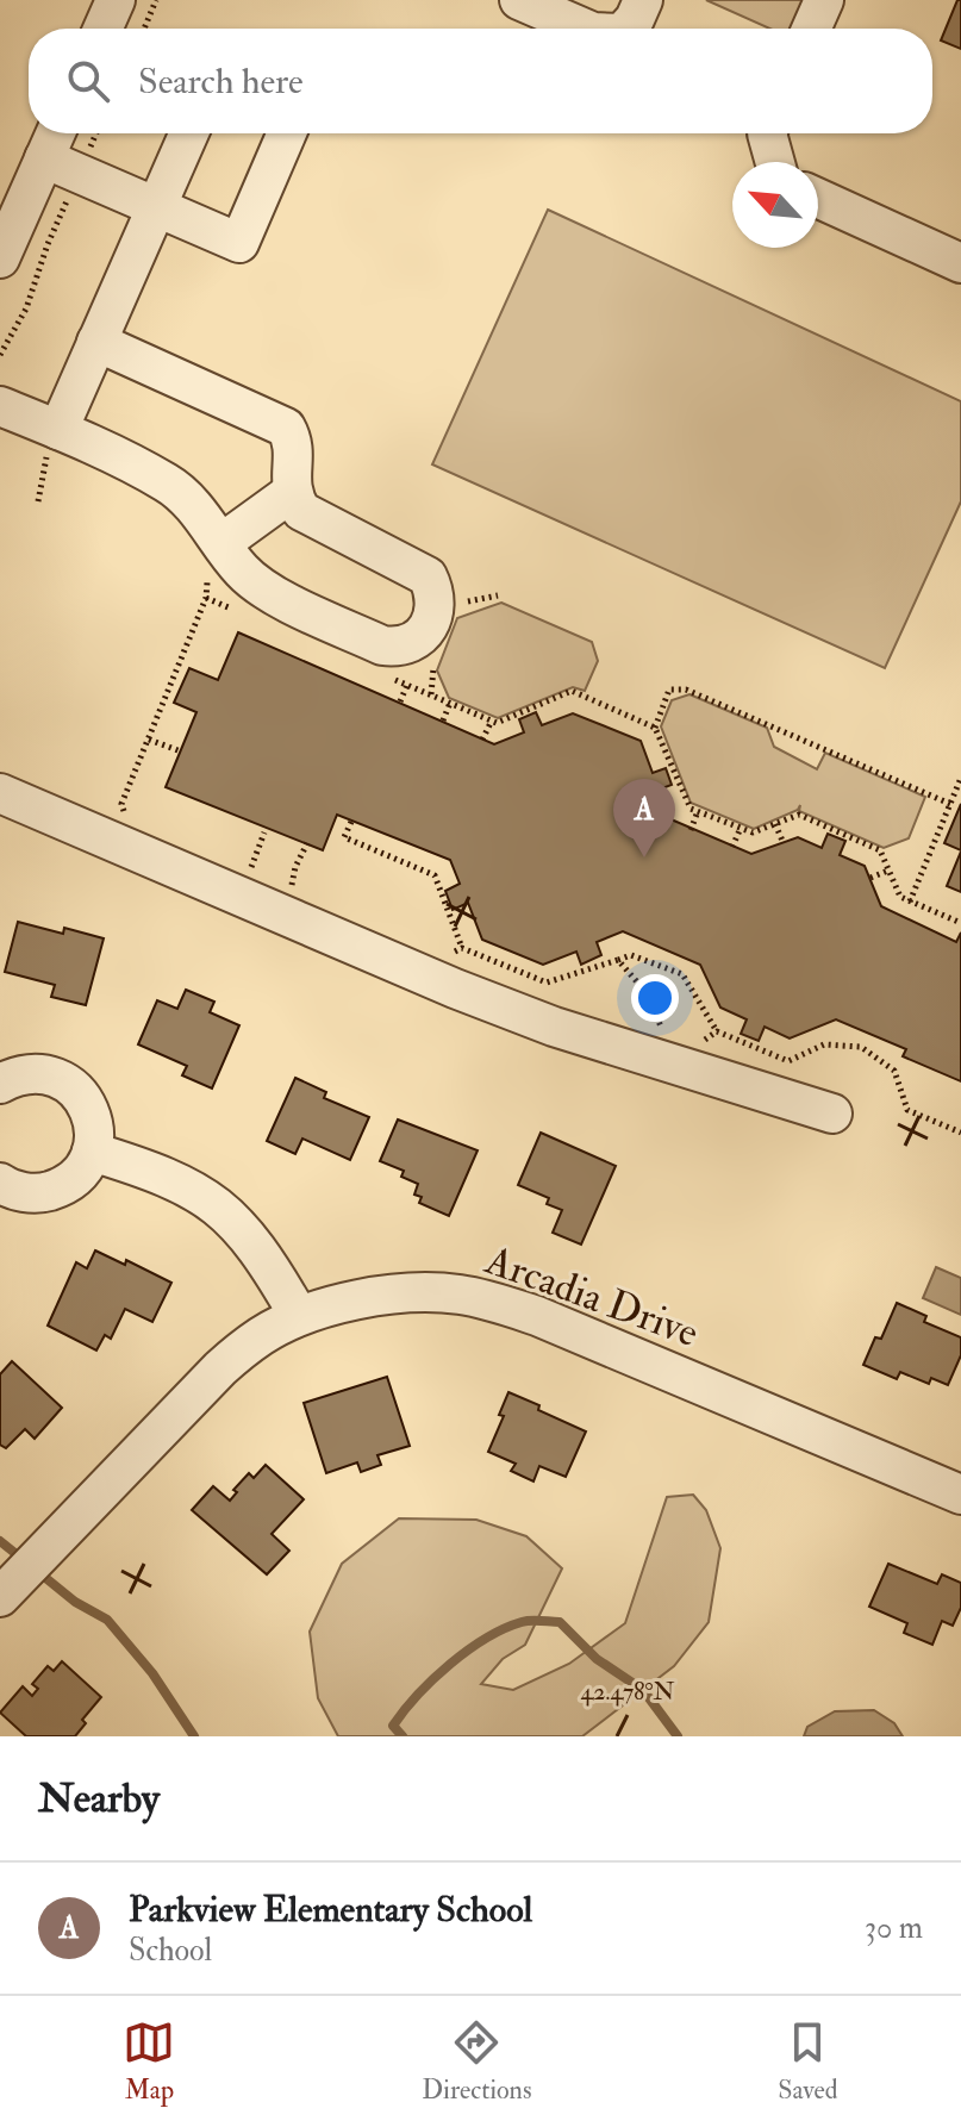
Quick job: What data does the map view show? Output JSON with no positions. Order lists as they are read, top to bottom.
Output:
{
  "streets": {
    "street": ["Arcadia Drive"]
  },
  "north": "top left",
  "page": {
    "search": "Search here",
    "pins": "A",
    "heading": "Nearby",
    "list": [
      {
        "mark": "A",
        "name": "Parkview Elementary School",
        "note": "School",
        "value": "30 m"
      }
    ],
    "nav": ["Map", "Directions", "Saved"]
  },
  "coordinates": ["42.478°N"]
}
